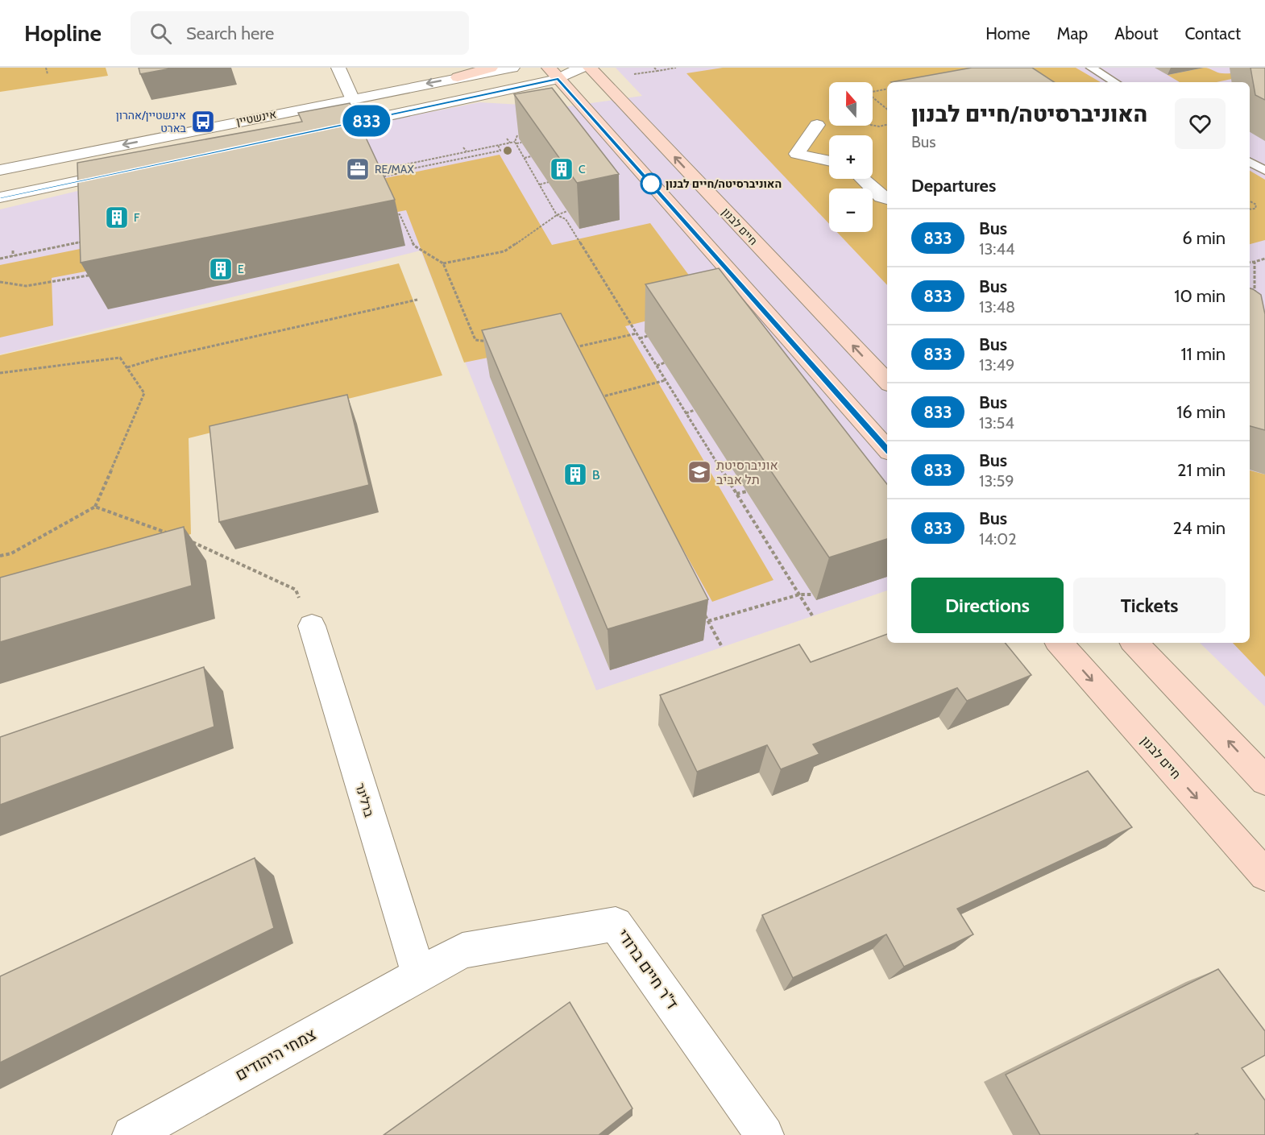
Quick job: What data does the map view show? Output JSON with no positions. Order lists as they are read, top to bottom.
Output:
{
  "streets": {
    "main road": ["חיים לבנון"],
    "street": [
      "אינשטיין",
      "ברלינר",
      "ד\"ר חיים ברודי",
      "צמחי היהודים"
    ]
  },
  "crossings": [
    ["ברלינר", "ד\"ר חיים ברודי"],
    ["ברלינר", "צמחי היהודים"],
    ["ד\"ר חיים ברודי", "צמחי היהודים"]
  ],
  "places": {
    "bus stop": ["אינשטיין/אהרון בארט"],
    "office": ["RE/MAX"],
    "building": [
      "C",
      "F",
      "E",
      "B"
    ],
    "other": ["האוניברסיטה/חיים לבנון"],
    "school or university": ["אוניברסיטת תל אביב"]
  },
  "lines": ["bus line 833"],
  "north": "top",
  "page": {
    "header": "Hopline",
    "search": "Search here",
    "nav": [
      "Home",
      "Map",
      "About",
      "Contact"
    ],
    "on_map": "833",
    "map_buttons": ["+", "−"],
    "heading": [
      ["האוניברסיטה/חיים לבנון", "Bus"],
      "Departures"
    ],
    "list": [
      {
        "mark": "833",
        "name": "Bus",
        "note": "13:44",
        "value": "6 min"
      },
      {
        "mark": "833",
        "name": "Bus",
        "note": "13:48",
        "value": "10 min"
      },
      {
        "mark": "833",
        "name": "Bus",
        "note": "13:49",
        "value": "11 min"
      },
      {
        "mark": "833",
        "name": "Bus",
        "note": "13:54",
        "value": "16 min"
      },
      {
        "mark": "833",
        "name": "Bus",
        "note": "13:59",
        "value": "21 min"
      },
      {
        "mark": "833",
        "name": "Bus",
        "note": "14:02",
        "value": "24 min"
      }
    ],
    "buttons": ["Directions", "Tickets"]
  }
}
